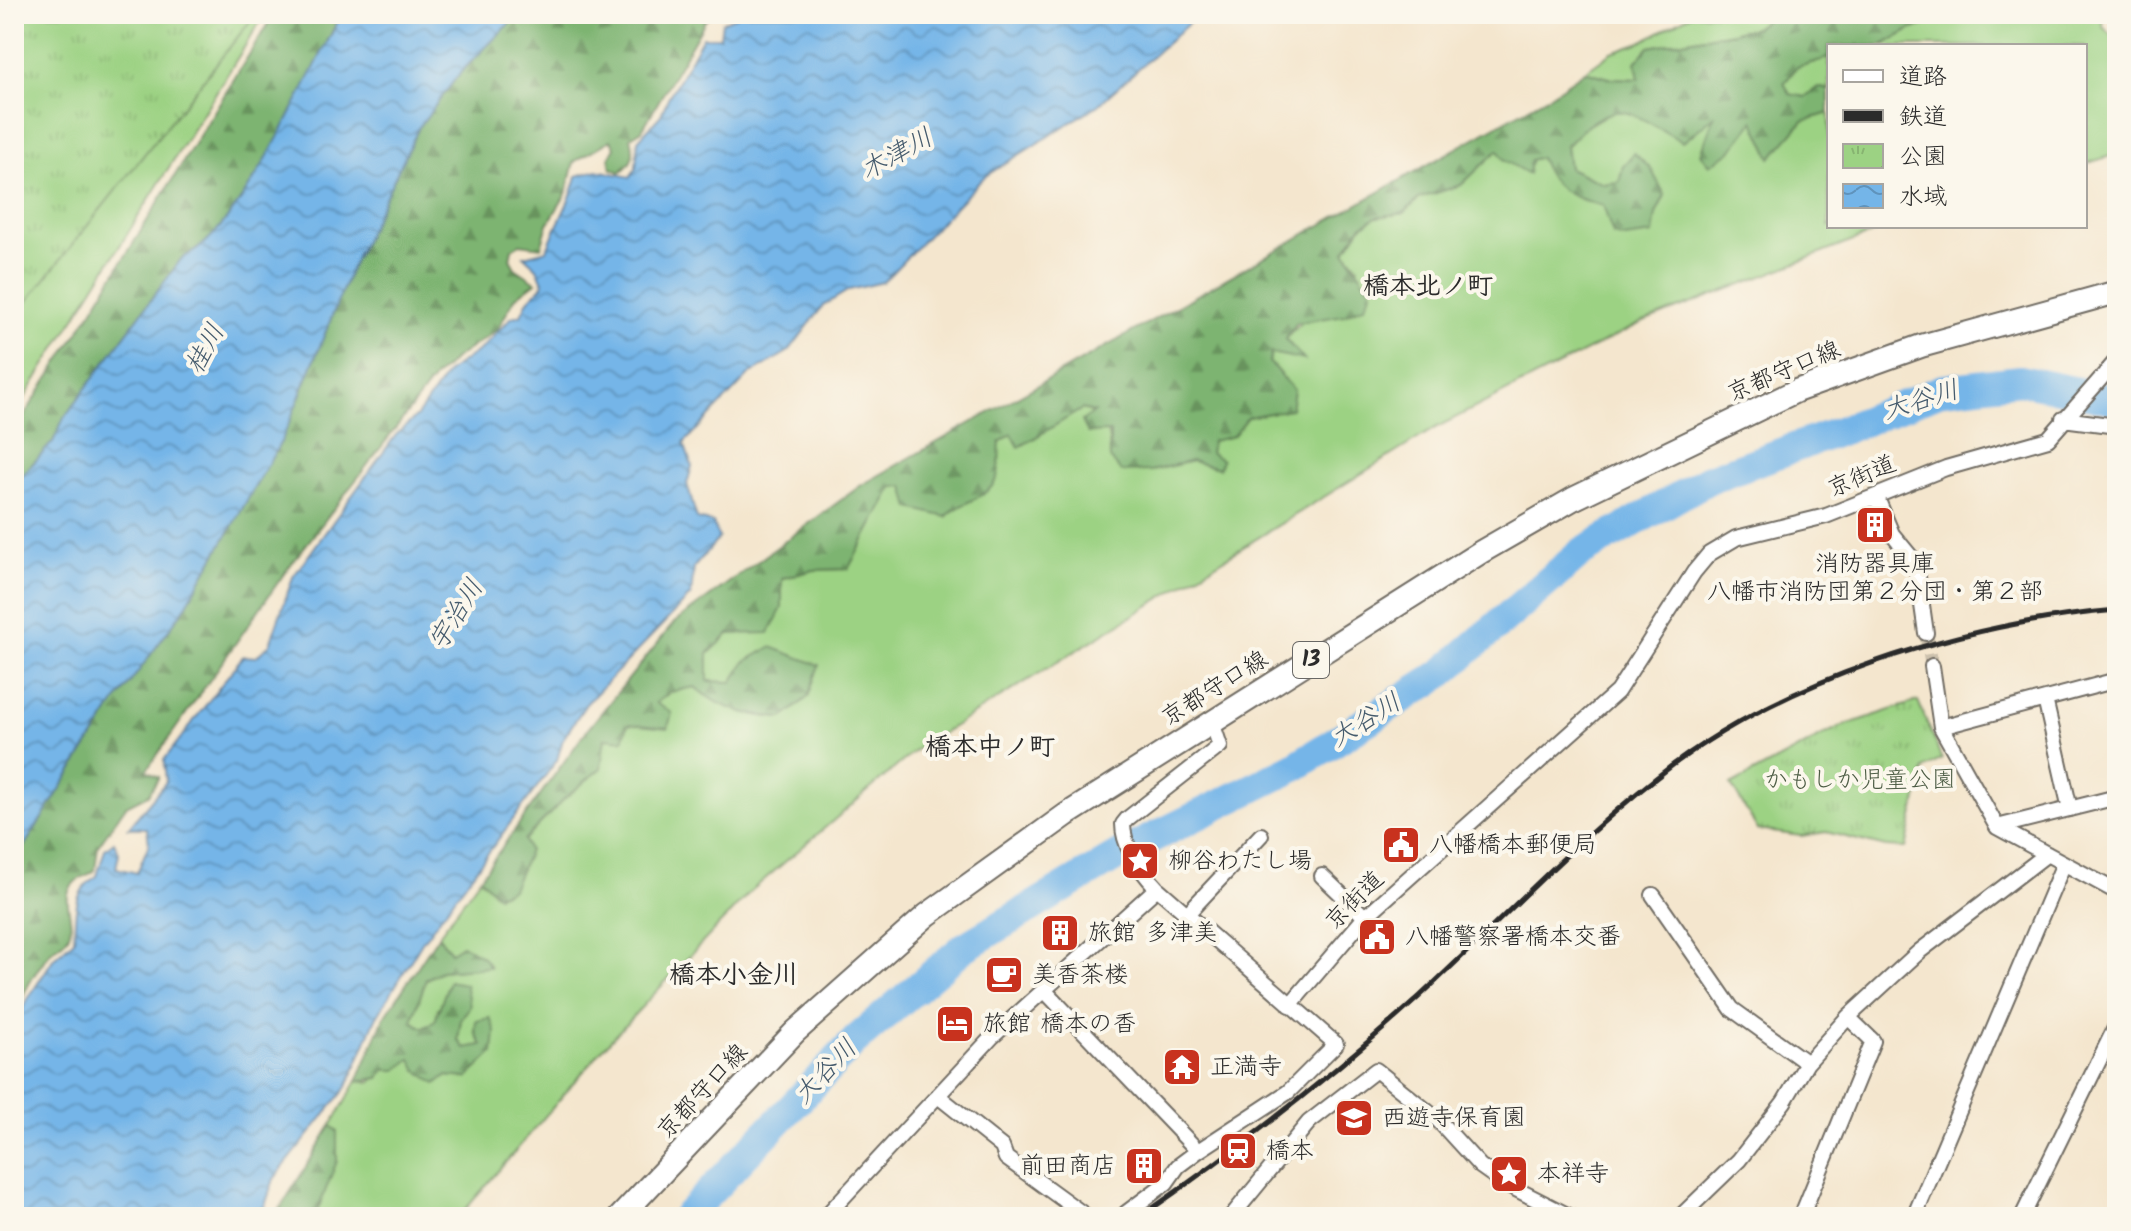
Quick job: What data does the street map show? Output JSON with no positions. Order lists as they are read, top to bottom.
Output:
{
  "streets": {
    "main road": ["京都守口線", "13"],
    "street": ["京街道"]
  },
  "districts": ["橋本北ノ町", "橋本中ノ町", "橋本小金川"],
  "water": [
    "木津川",
    "桂川",
    "大谷川",
    "宇治川"
  ],
  "parks": ["かもしか児童公園"],
  "places": {
    "building": ["消防器具庫 八幡市消防団第２分団・第２部", "旅館 多津美", "前田商店"],
    "public building": ["八幡橋本郵便局", "八幡警察署橋本交番"],
    "place": ["柳谷わたし場", "本祥寺"],
    "cafe": ["美香茶楼"],
    "hotel": ["旅館 橋本の香"],
    "temple": ["正満寺"],
    "school or university": ["西遊寺保育園"],
    "station": ["橋本"]
  },
  "legend": [
    "道路",
    "鉄道",
    "公園",
    "水域"
  ]
}
